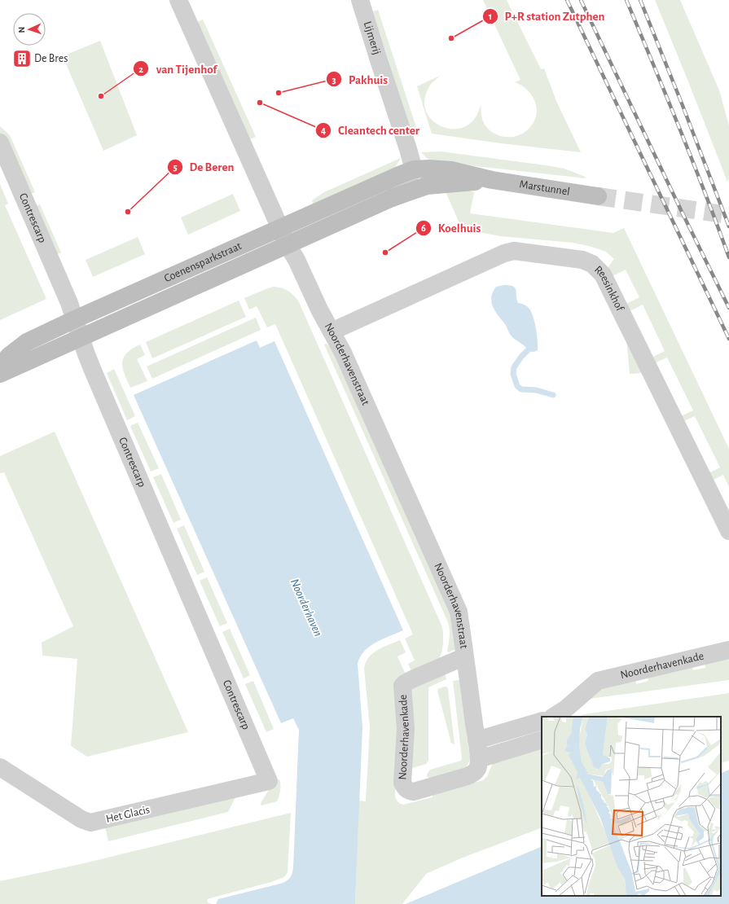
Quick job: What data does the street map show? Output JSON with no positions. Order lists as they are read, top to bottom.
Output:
{
  "streets": {
    "street": [
      "Lijmerij",
      "Marstunnel",
      "Contrescarp",
      "Coenensparkstraat",
      "Reesinkhof",
      "Noorderhavenstraat",
      "Noorderhavenkade",
      "Het Glacis"
    ]
  },
  "crossings": [
    ["Lijmerij", "Coenensparkstraat"],
    ["Marstunnel", "Coenensparkstraat"],
    ["Contrescarp", "Coenensparkstraat"],
    ["Contrescarp", "Het Glacis"],
    ["Coenensparkstraat", "Noorderhavenstraat"],
    ["Reesinkhof", "Noorderhavenstraat"],
    ["Noorderhavenstraat", "Noorderhavenkade"]
  ],
  "water": ["Noorderhaven"],
  "places": {
    "other": [
      "P+R station Zutphen",
      "Pakhuis",
      "van Tijenhof",
      "Cleantech center",
      "De Beren",
      "Koelhuis"
    ],
    "building": ["De Bres"]
  },
  "north": "left"
}
